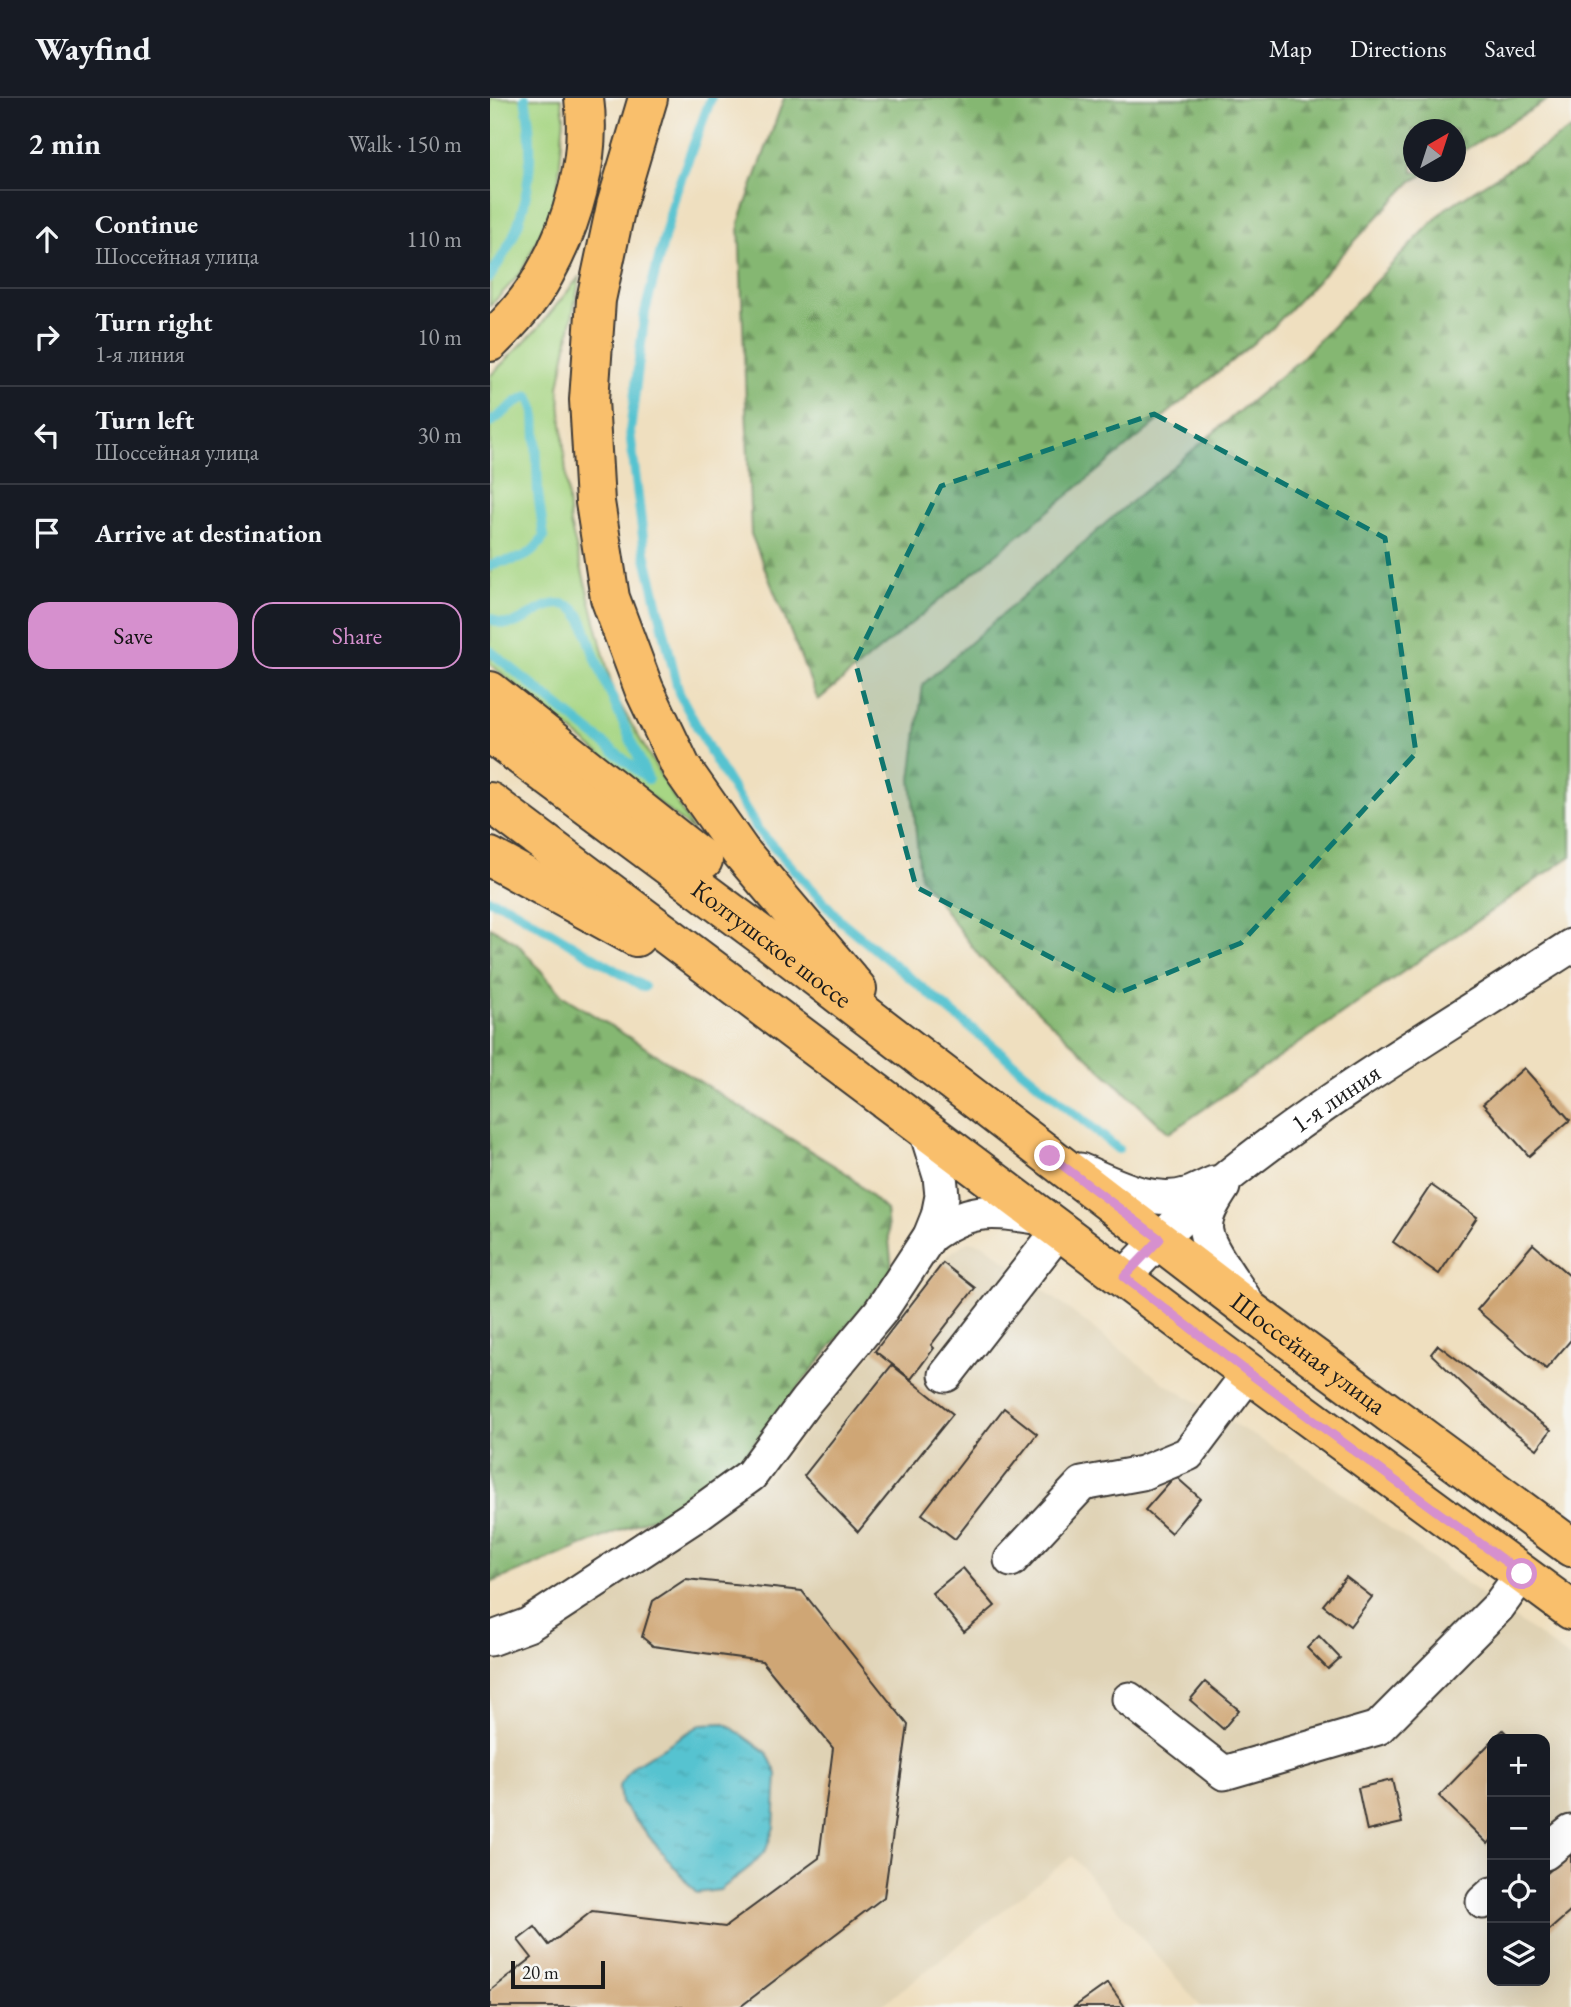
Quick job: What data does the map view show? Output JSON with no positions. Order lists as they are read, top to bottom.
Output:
{
  "streets": {
    "main road": ["Колтушское шоссе", "Шоссейная улица"],
    "street": ["1-я линия"]
  },
  "crossings": [
    ["Колтушское шоссе", "Шоссейная улица"],
    ["1-я линия", "Шоссейная улица"]
  ],
  "scale_bar": "20 m",
  "north": "top right",
  "page": {
    "header": "Wayfind",
    "nav": ["Map", "Directions", "Saved"],
    "heading": ["2 min", "Walk · 150 m"],
    "list": [
      ["Continue", "Шоссейная улица", "110 m"],
      ["Turn right", "1-я линия", "10 m"],
      ["Turn left", "Шоссейная улица", "30 m"],
      "Arrive at destination"
    ],
    "buttons": ["Save", "Share"],
    "map_buttons": ["+", "−"],
    "scale": "20 m"
  }
}
